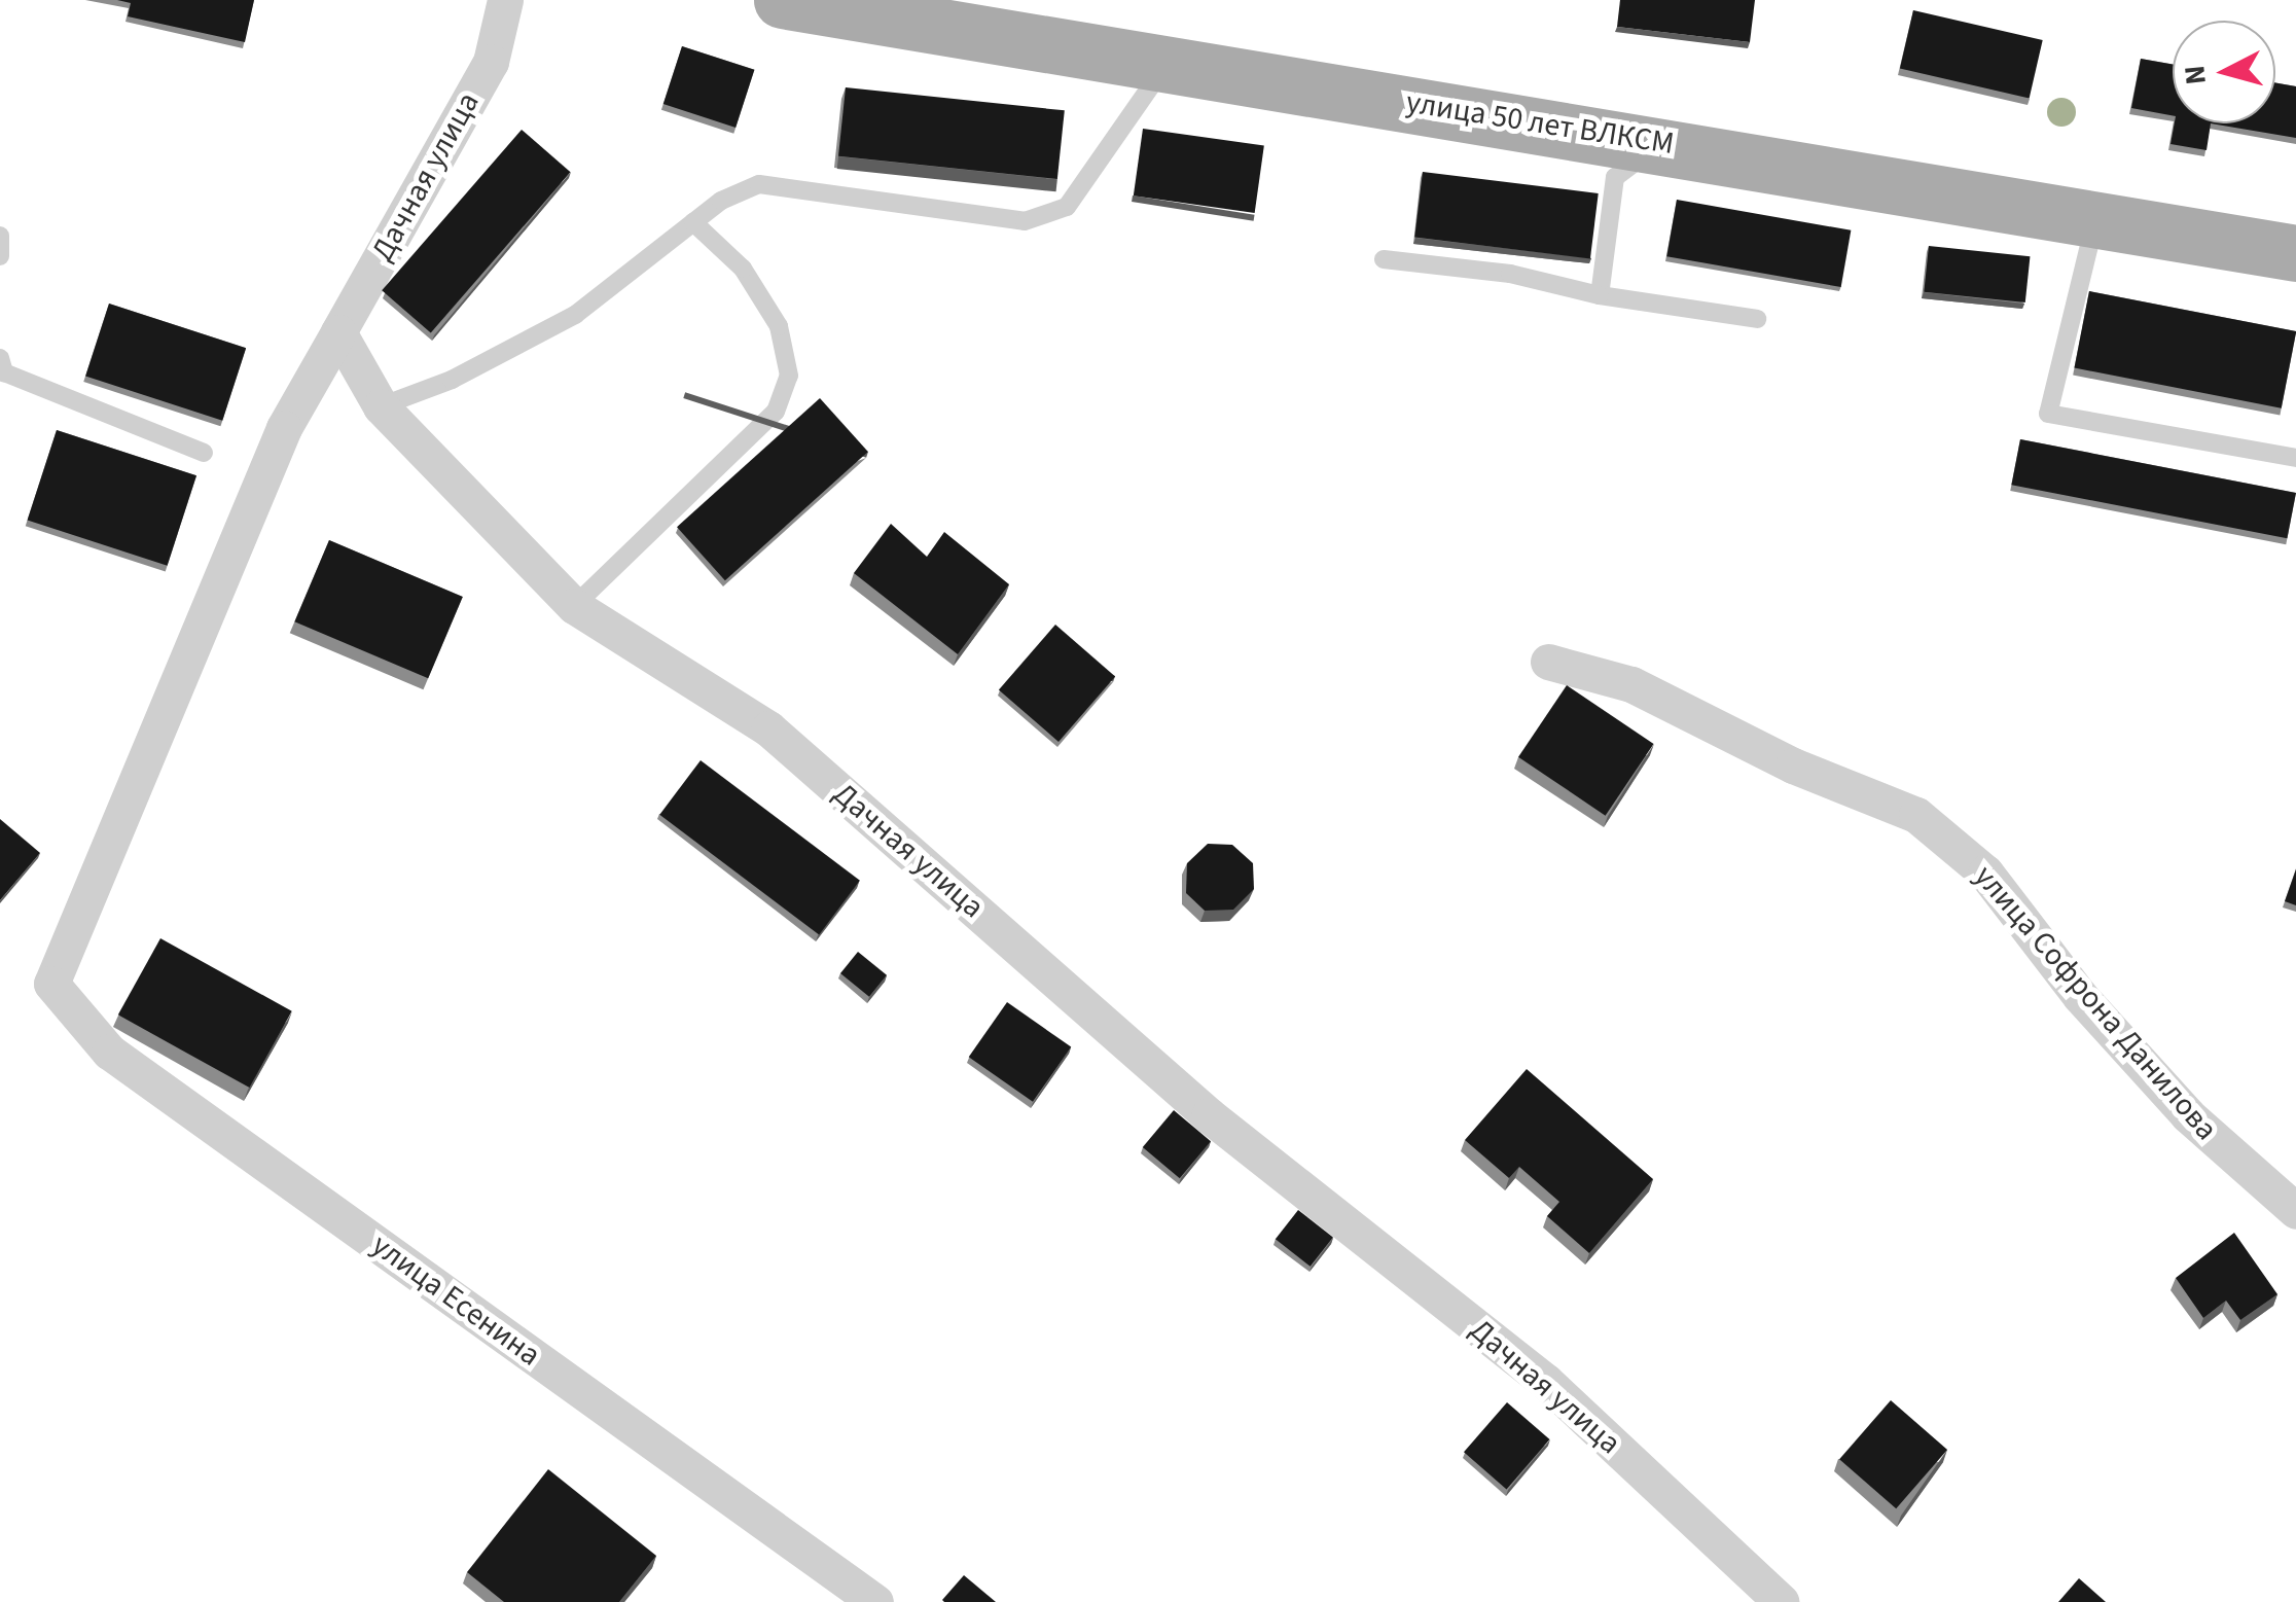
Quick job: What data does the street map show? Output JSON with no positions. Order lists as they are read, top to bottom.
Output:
{
  "streets": {
    "main road": ["улица 50 лет ВЛКСМ"],
    "street": ["Дачная улица", "улица Софрона Данилова", "улица Есенина"]
  },
  "crossings": [
    ["Дачная улица", "улица Есенина"]
  ],
  "north": "left"
}
